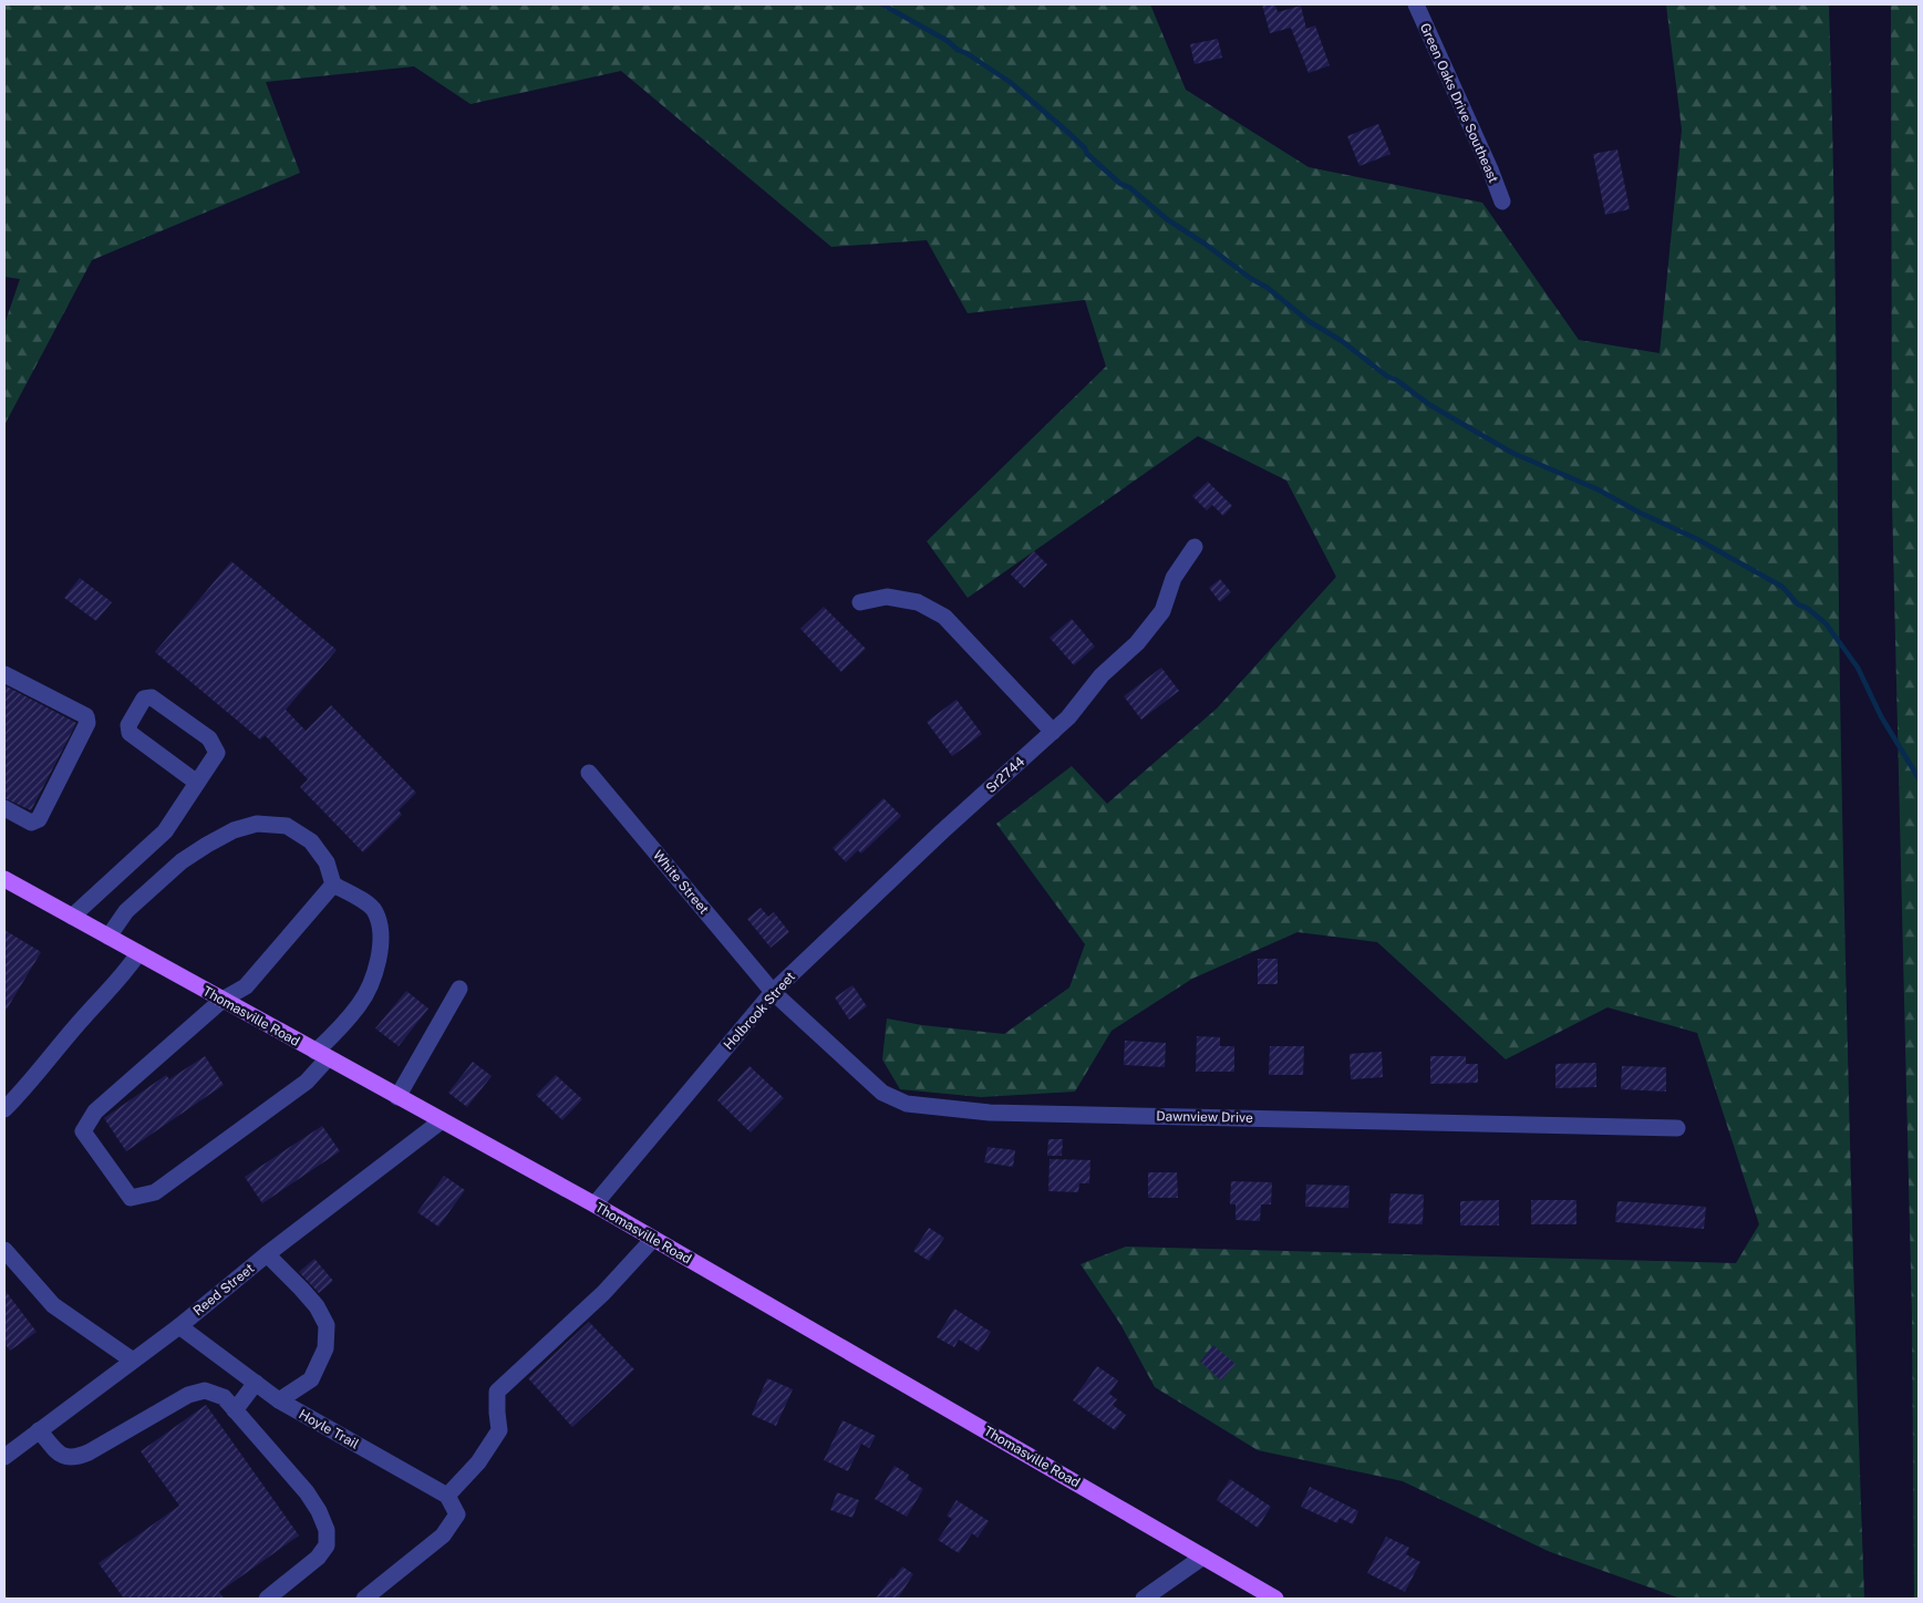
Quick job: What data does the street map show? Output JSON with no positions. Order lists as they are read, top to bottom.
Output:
{
  "streets": {
    "main road": ["Thomasville Road"],
    "street": [
      "Green Oaks Drive Southeast",
      "Sr2744",
      "White Street",
      "Holbrook Street",
      "Dawnview Drive",
      "Reed Street",
      "Hoyle Trail"
    ]
  },
  "crossings": [
    ["Sr2744", "Holbrook Street"],
    ["White Street", "Holbrook Street"],
    ["White Street", "Dawnview Drive"],
    ["Holbrook Street", "Thomasville Road"],
    ["Holbrook Street", "Dawnview Drive"],
    ["Thomasville Road", "Reed Street"],
    ["Reed Street", "Hoyle Trail"]
  ]
}
